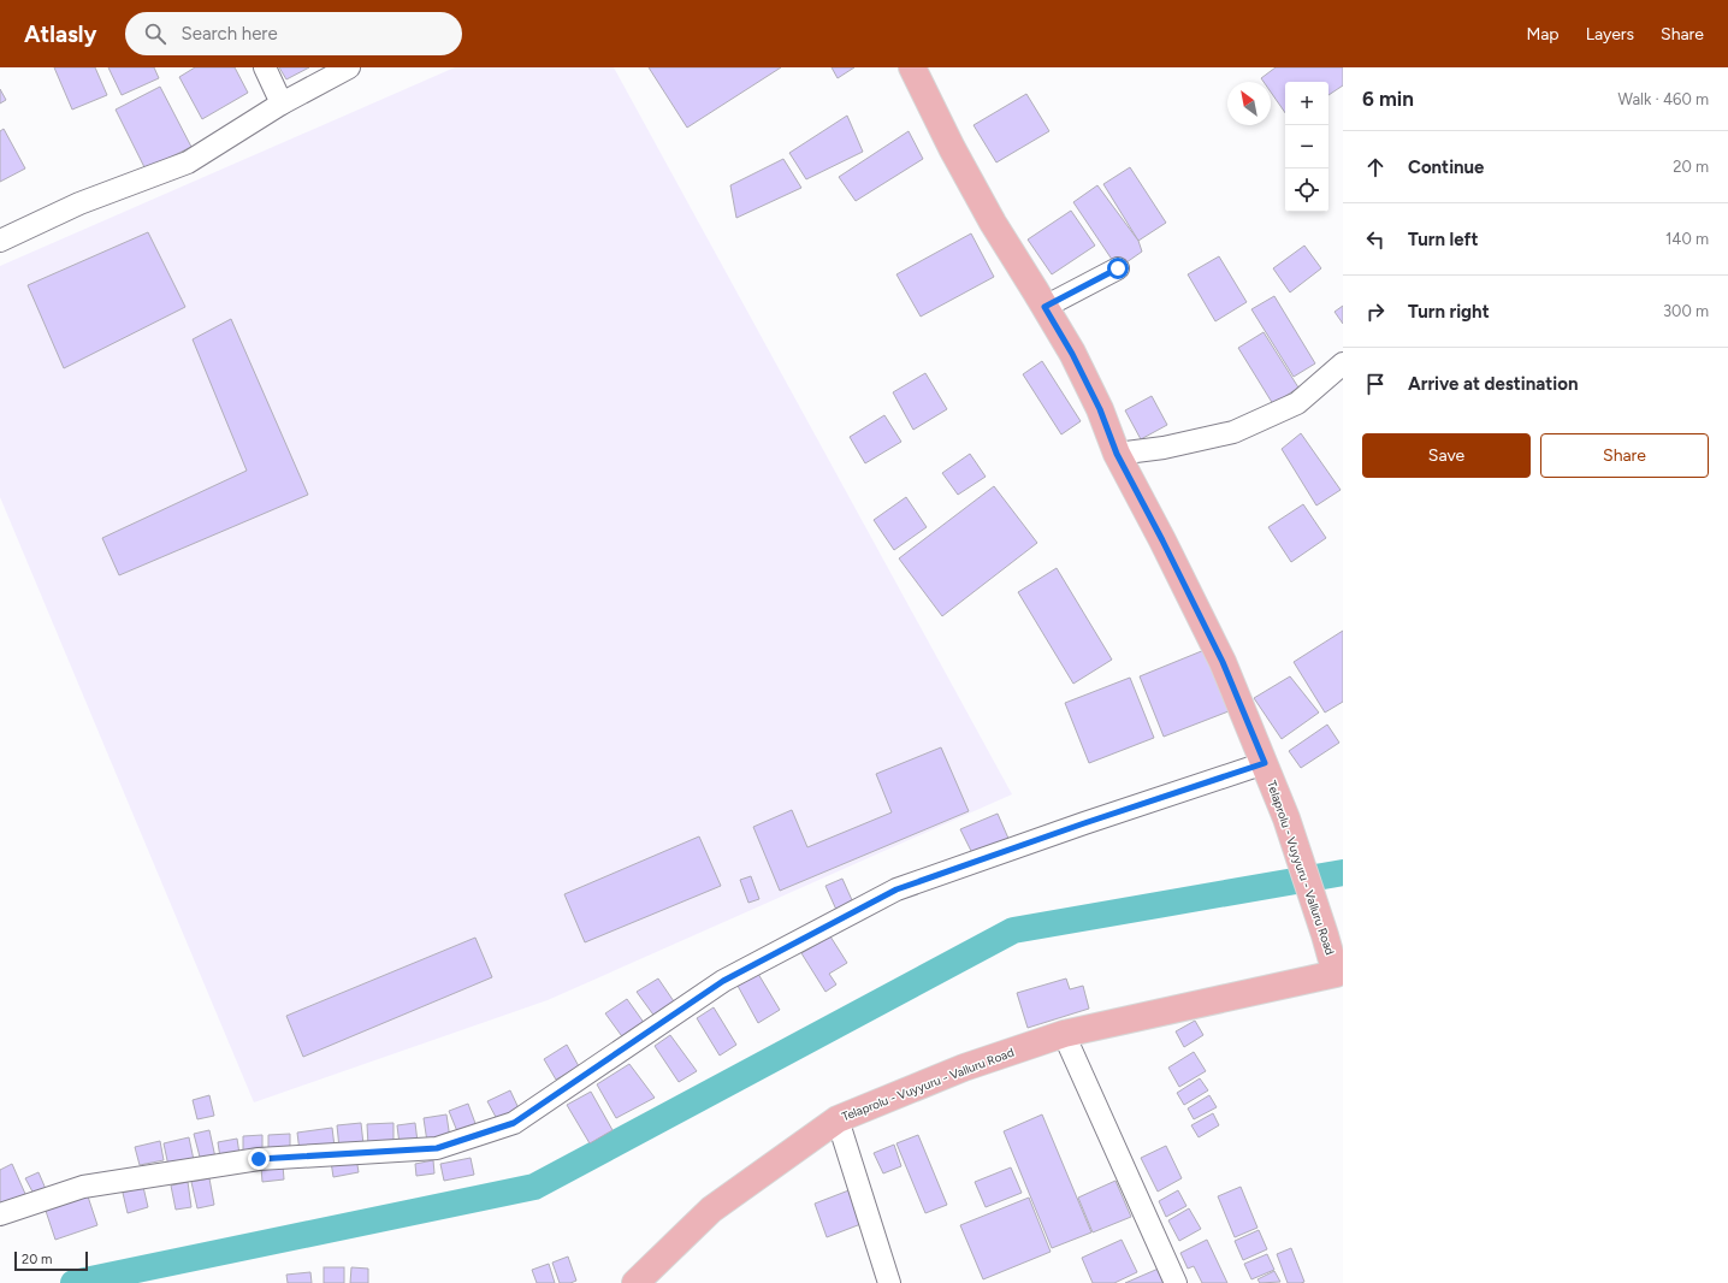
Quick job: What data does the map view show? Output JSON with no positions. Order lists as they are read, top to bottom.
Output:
{
  "streets": {
    "main road": ["Telaprolu - Vuyyuru - Valluru Road"]
  },
  "scale_bar": "20 m",
  "north": "top left",
  "page": {
    "header": "Atlasly",
    "search": "Search here",
    "nav": ["Map", "Layers", "Share"],
    "heading": ["6 min", "Walk · 460 m"],
    "map_buttons": ["+", "−"],
    "list": [
      ["Continue", "20 m"],
      ["Turn left", "140 m"],
      ["Turn right", "300 m"],
      "Arrive at destination"
    ],
    "buttons": ["Save", "Share"],
    "scale": "20 m"
  }
}
